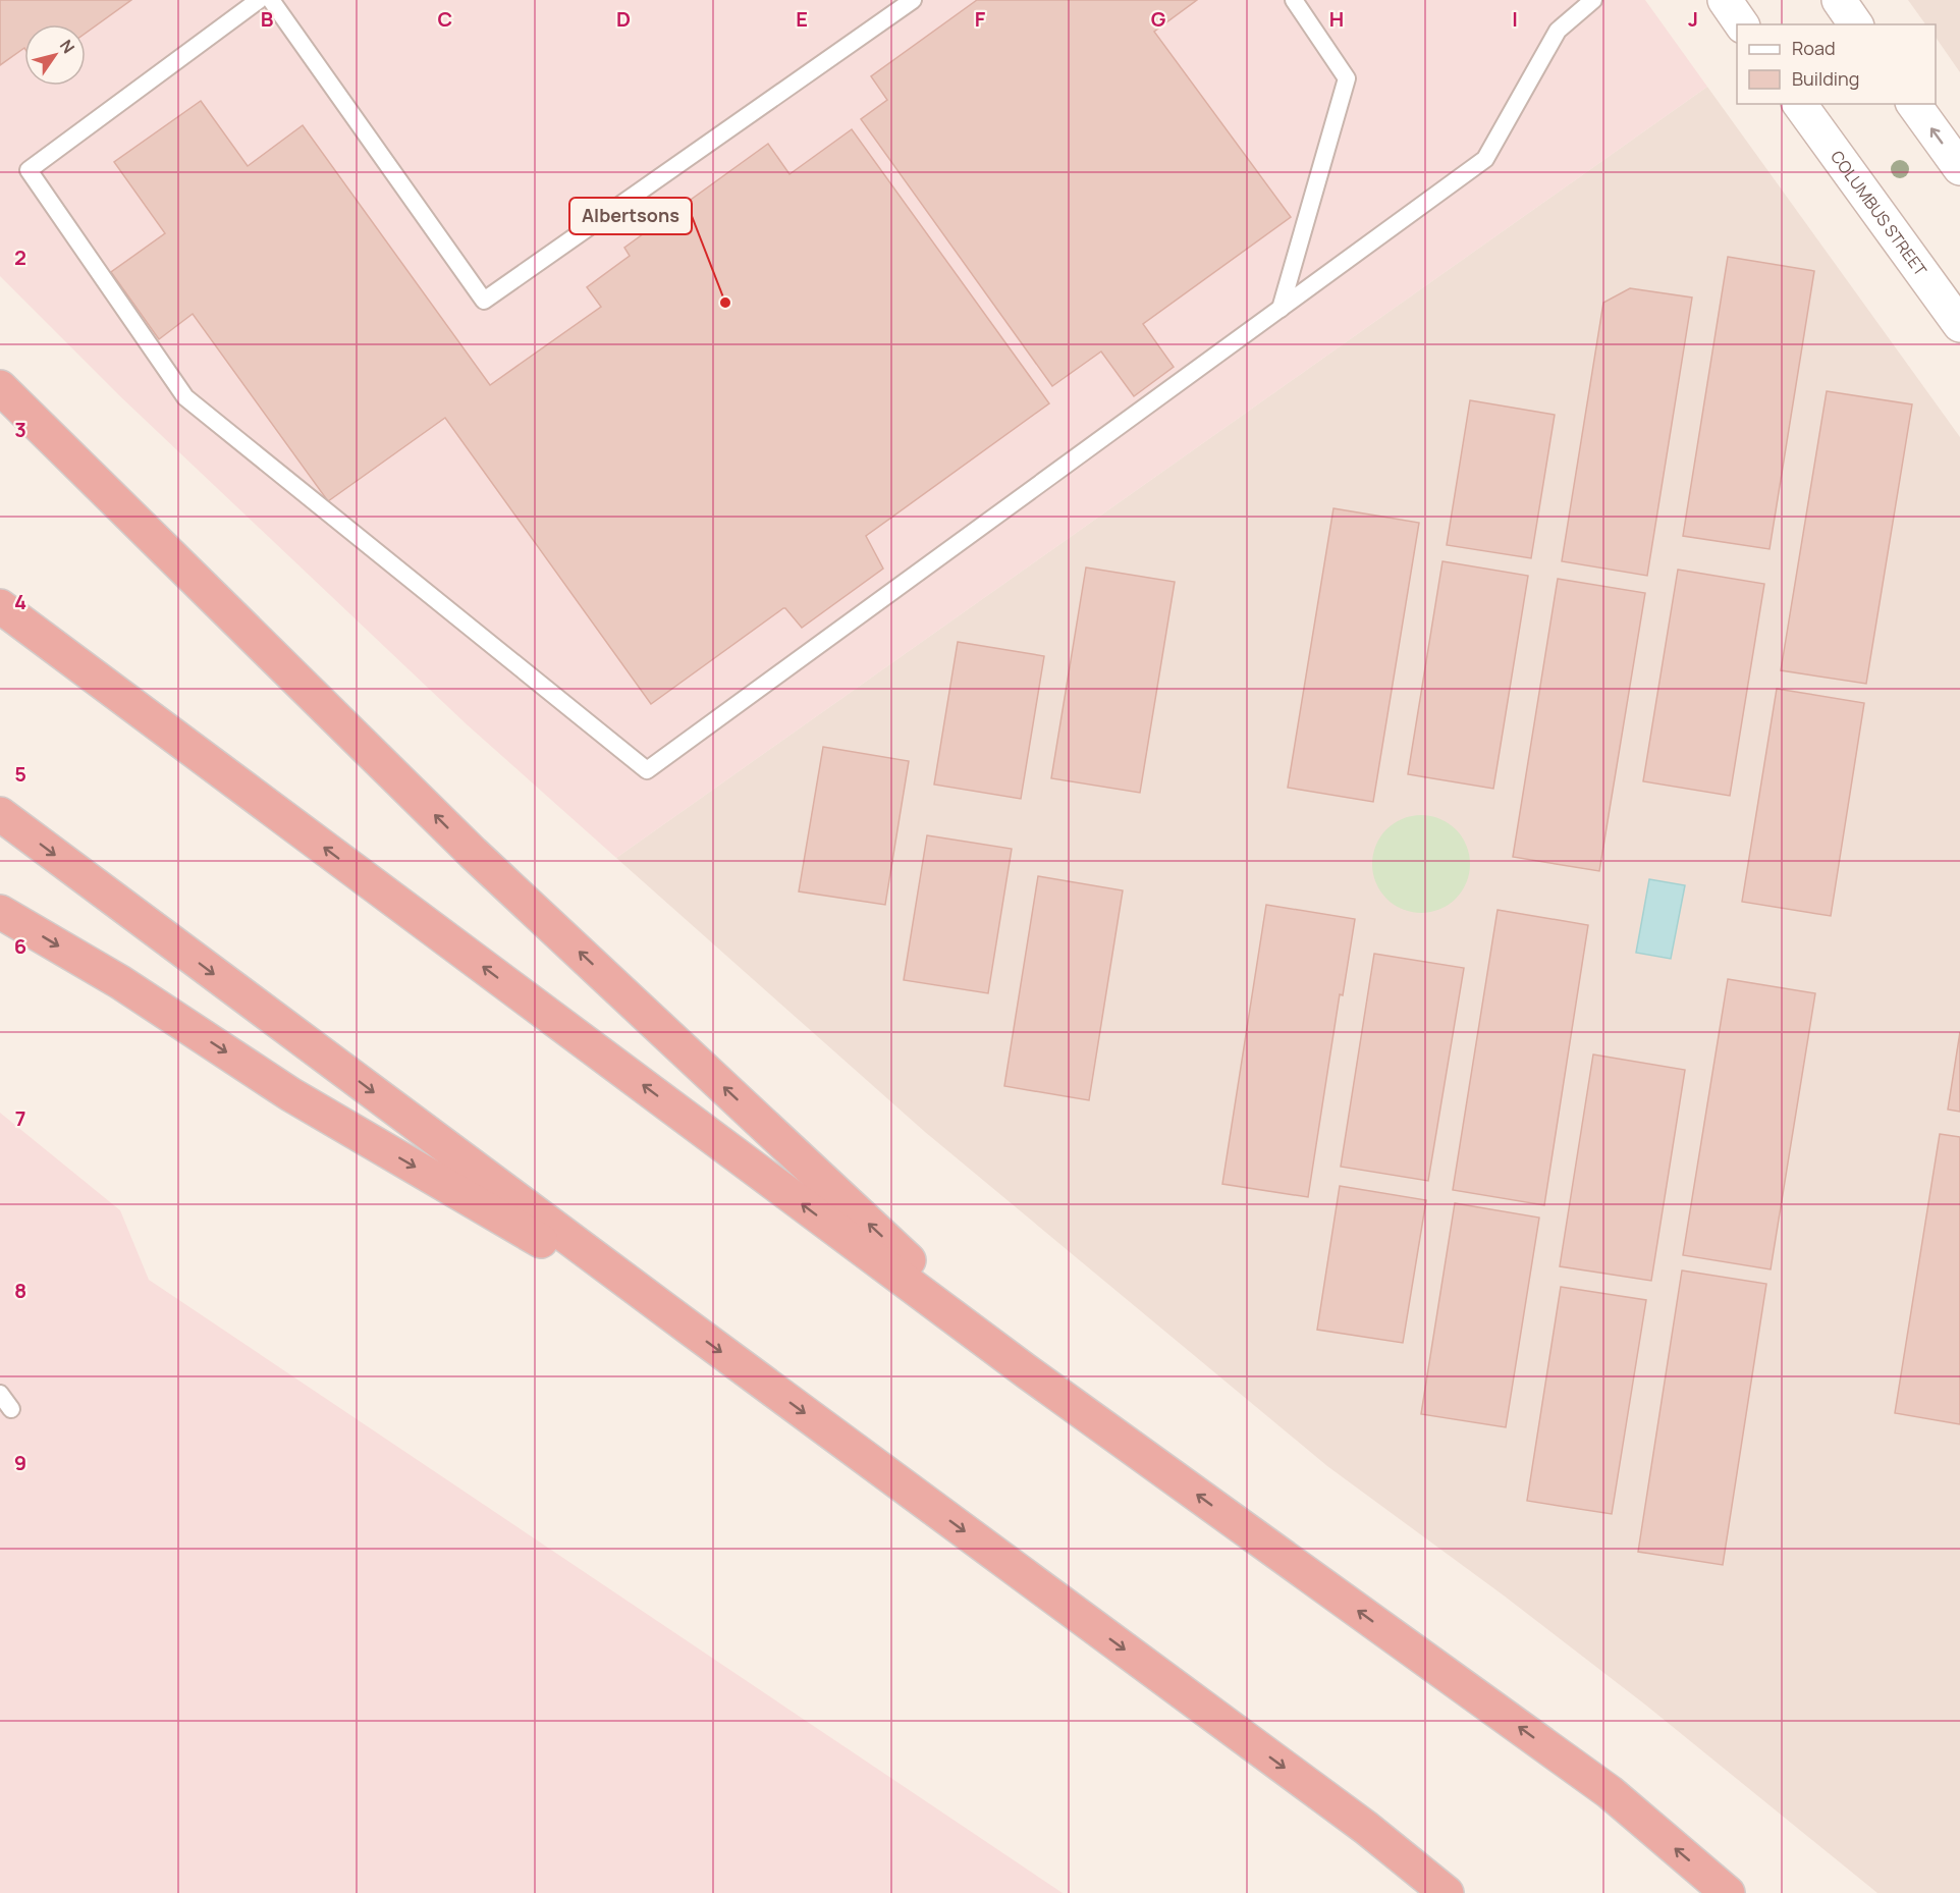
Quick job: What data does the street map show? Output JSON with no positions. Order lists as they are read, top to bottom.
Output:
{
  "streets": {
    "main road": ["COLUMBUS STREET"]
  },
  "places": ["Albertsons"],
  "legend": ["Road", "Building"],
  "north": "top right",
  "grid": {
    "columns": [
      "B",
      "C",
      "D",
      "E",
      "F",
      "G",
      "H",
      "I",
      "J"
    ],
    "rows": [
      "2",
      "3",
      "4",
      "5",
      "6",
      "7",
      "8",
      "9"
    ]
  }
}
